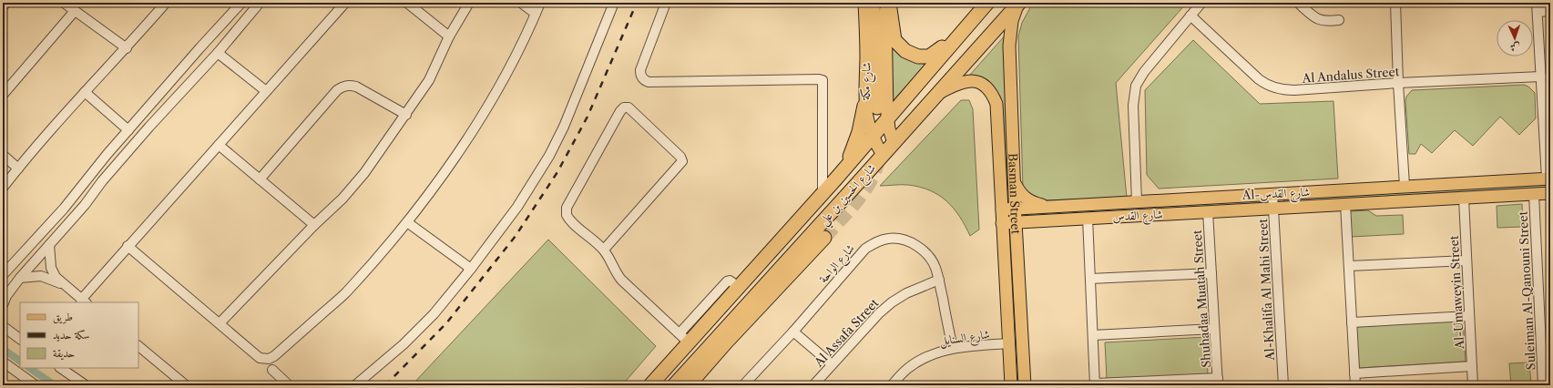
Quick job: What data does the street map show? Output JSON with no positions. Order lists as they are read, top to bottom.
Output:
{
  "streets": {
    "highway": ["شارع الحسين بن علي"],
    "main road": [
      "شارع مكة",
      "Al-شارع القدس",
      "Basman Street",
      "شارع القدس"
    ],
    "street": [
      "Al Andalus Street",
      "شارع الواحة",
      "Al-Khalifa Al Mahi Street",
      "Suleiman Al-Qanouni Street",
      "Al-Umaweyin Street",
      "Shuhadaa Muatah Street",
      "Al Assafa Street",
      "شارع السنايل"
    ]
  },
  "crossings": [
    ["شارع مكة", "شارع الحسين بن علي"],
    ["Al-شارع القدس", "Basman Street"],
    ["Al-شارع القدس", "شارع القدس"],
    ["Al-شارع القدس", "Al-Khalifa Al Mahi Street"],
    ["Al-شارع القدس", "Suleiman Al-Qanouni Street"],
    ["Al-شارع القدس", "Al-Umaweyin Street"],
    ["شارع الحسين بن علي", "Basman Street"],
    ["Basman Street", "شارع القدس"],
    ["Basman Street", "شارع السنايل"],
    ["شارع القدس", "Al-Khalifa Al Mahi Street"],
    ["شارع القدس", "Shuhadaa Muatah Street"],
    ["شارع الواحة", "Al Assafa Street"],
    ["شارع الواحة", "شارع السنايل"]
  ],
  "legend": ["طريق", "سكة حديد", "حديقة"],
  "north": "bottom"
}
